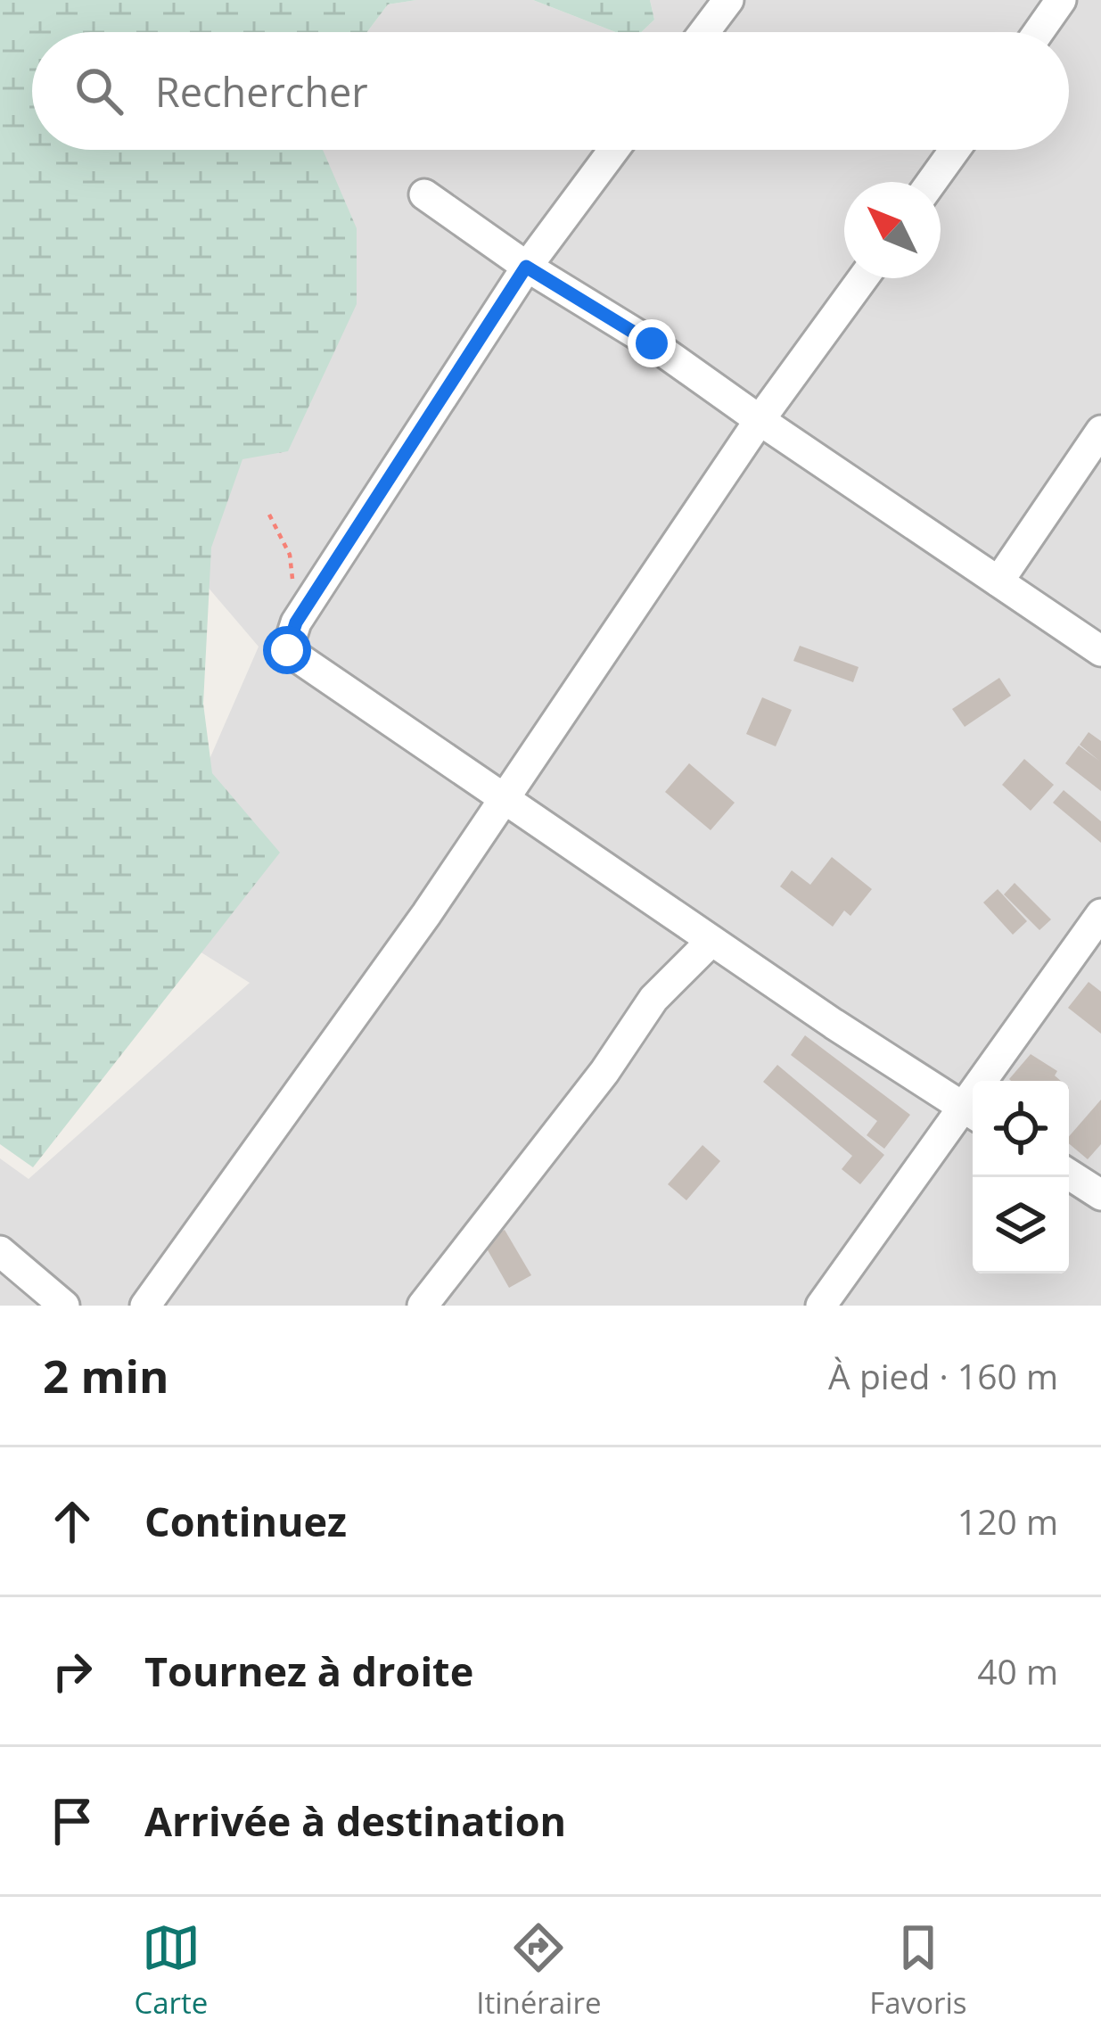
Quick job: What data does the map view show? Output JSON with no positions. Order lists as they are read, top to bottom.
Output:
{
  "north": "top left",
  "page": {
    "search": "Rechercher",
    "heading": ["2 min", "À pied · 160 m"],
    "list": [
      ["Continuez", "120 m"],
      ["Tournez à droite", "40 m"],
      "Arrivée à destination"
    ],
    "nav": ["Carte", "Itinéraire", "Favoris"]
  }
}
